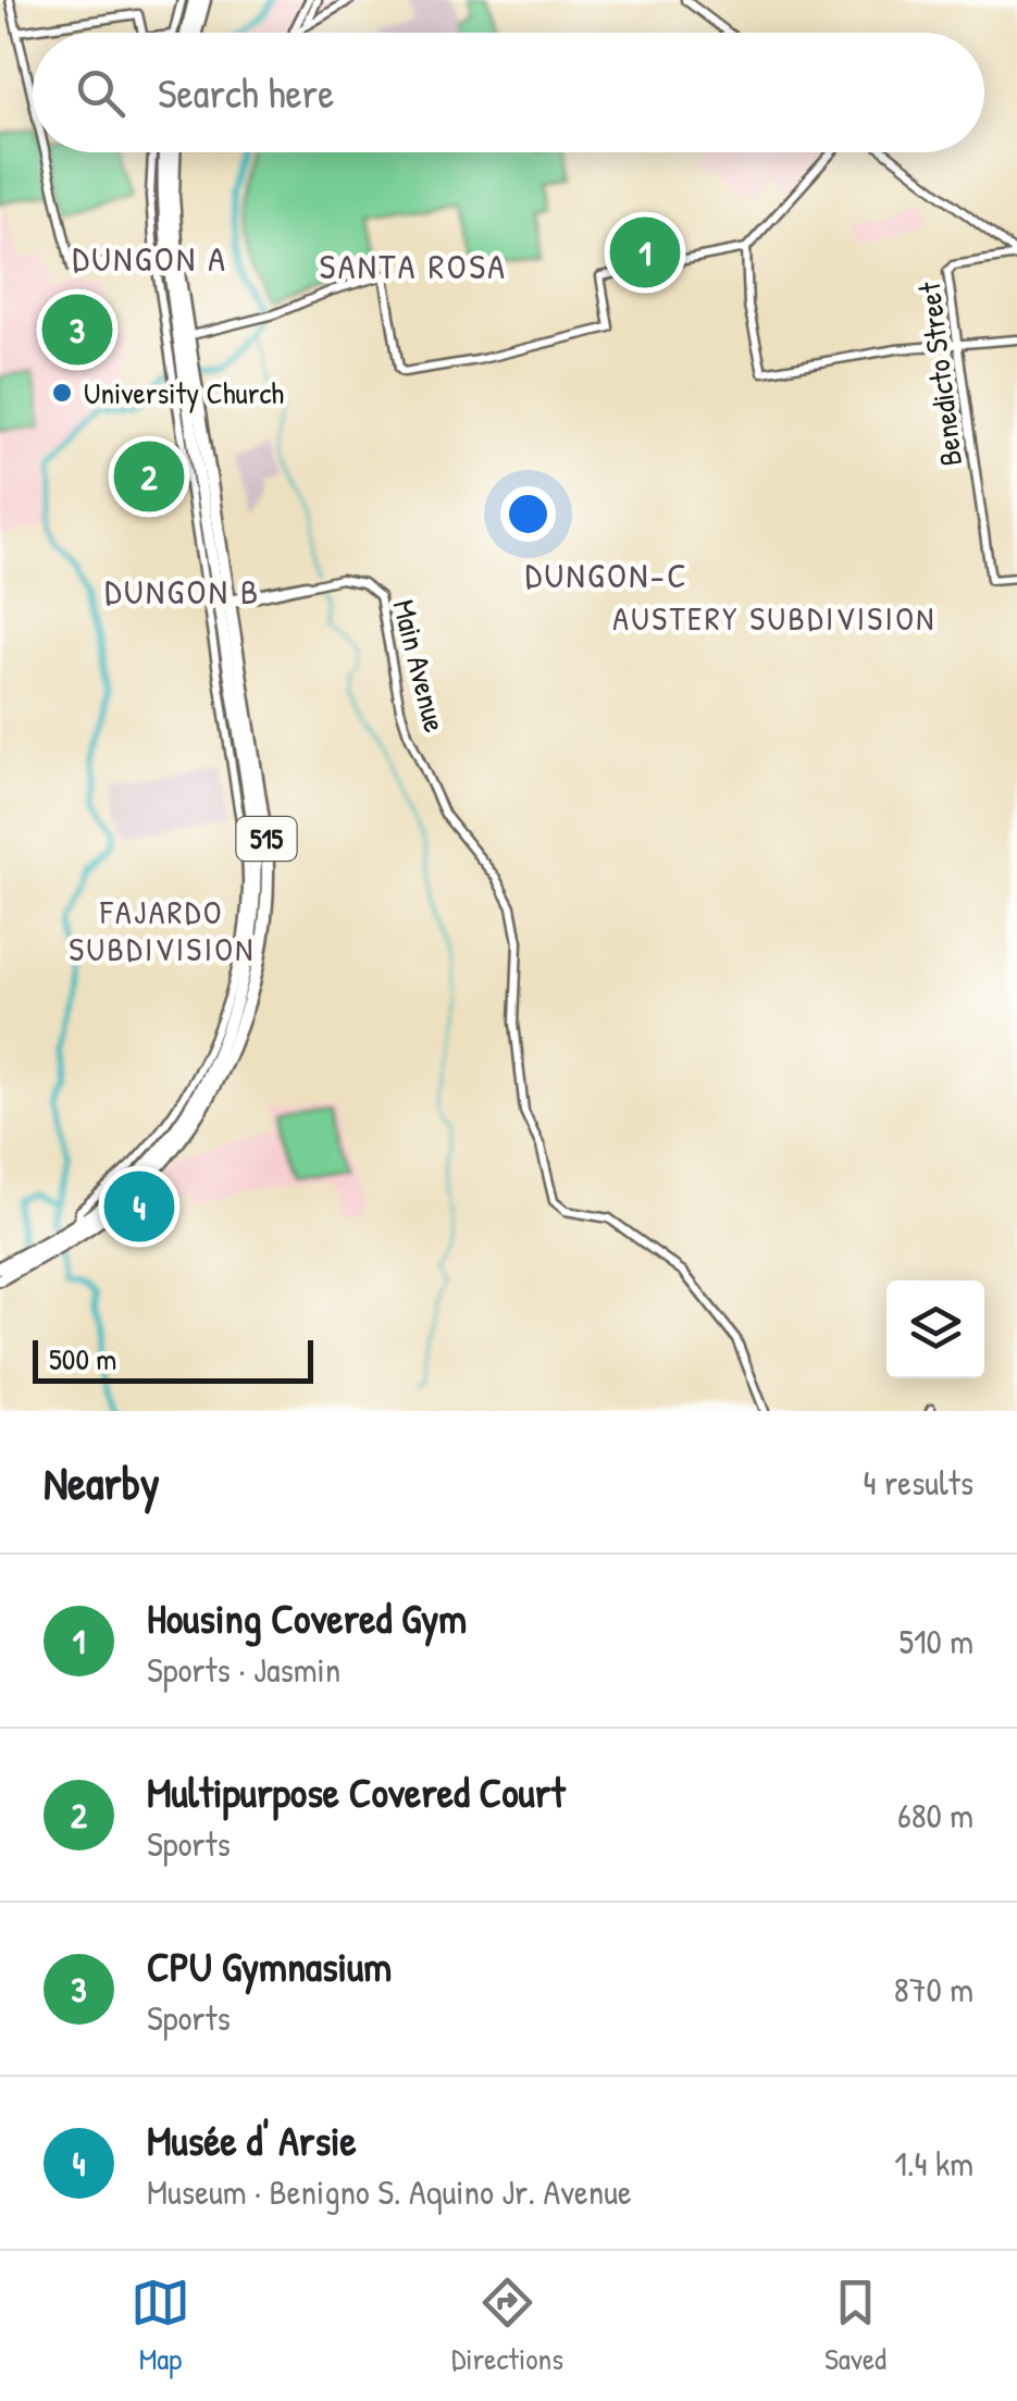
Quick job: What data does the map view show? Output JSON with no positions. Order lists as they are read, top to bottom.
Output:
{
  "streets": {
    "highway": ["515"],
    "street": ["Benedicto Street", "Main Avenue"]
  },
  "crossings": [
    ["Main Avenue", "515"]
  ],
  "districts": [
    "DUNGON A",
    "SANTA ROSA",
    "DUNGON-C",
    "DUNGON B",
    "AUSTERY SUBDIVISION",
    "FAJARDO SUBDIVISION"
  ],
  "places": ["University Church"],
  "scale_bar": "500 m",
  "page": {
    "search": "Search here",
    "pins": [
      "1",
      "3",
      "2",
      "4"
    ],
    "scale": "500 m",
    "heading": ["Nearby", "4 results"],
    "list": [
      {
        "mark": "1",
        "name": "Housing Covered Gym",
        "note": "Sports · Jasmin",
        "value": "510 m"
      },
      {
        "mark": "2",
        "name": "Multipurpose Covered Court",
        "note": "Sports",
        "value": "680 m"
      },
      {
        "mark": "3",
        "name": "CPU Gymnasium",
        "note": "Sports",
        "value": "870 m"
      },
      {
        "mark": "4",
        "name": "Musée d' Arsie",
        "note": "Museum · Benigno S. Aquino Jr. Avenue",
        "value": "1.4 km"
      }
    ],
    "nav": ["Map", "Directions", "Saved"]
  }
}
